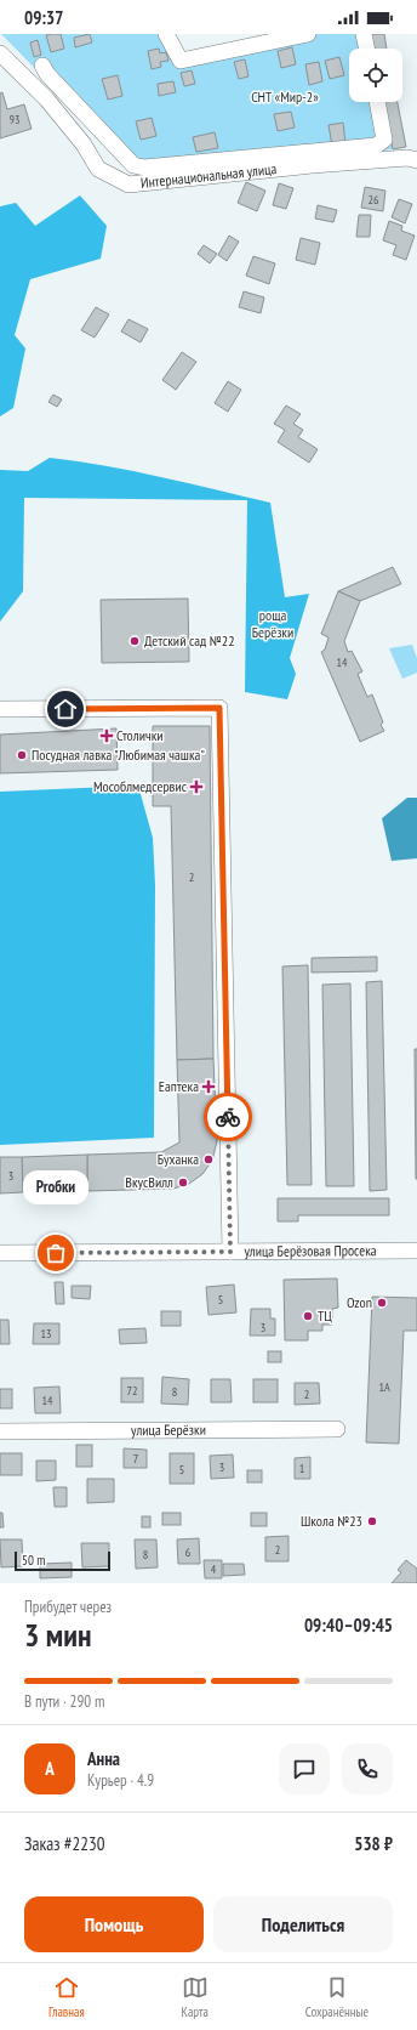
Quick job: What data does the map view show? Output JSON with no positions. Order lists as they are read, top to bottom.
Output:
{
  "streets": {
    "street": ["Интернациональная улица", "улица Берёзовая Просека", "улица Берёзки"]
  },
  "parks": ["СНТ «Мир-2»", "роща Берёзки"],
  "places": {
    "other": [
      "Детский сад №22",
      "Посудная лавка \"Любимая чашка\"",
      "Буханка",
      "ВкусВилл",
      "Proбки",
      "Ozon",
      "ТЦ",
      "Школа №23"
    ],
    "health": ["Столички", "Мособлмедсервис", "Еаптека"]
  },
  "house_numbers": [
    "93",
    "26",
    "14",
    "2",
    "3",
    "5",
    "3",
    "13",
    "1А",
    "72",
    "8",
    "2",
    "14",
    "7",
    "3",
    "1",
    "5",
    "2",
    "6",
    "8",
    "4"
  ],
  "scale_bar": "50 m",
  "page": {
    "status": "09:37",
    "bubble": "Proбки",
    "scale": "50 m",
    "heading": ["3 мин", "Прибудет через", "09:40–09:45"],
    "panel": [
      "Анна",
      "Курьер · 4.9",
      "Заказ #2230",
      "538 ₽"
    ],
    "bar": "В пути · 290 m",
    "round": "А",
    "buttons": ["Помощь", "Поделиться"],
    "tabs": ["Главная", "Карта", "Сохранённые"]
  }
}
